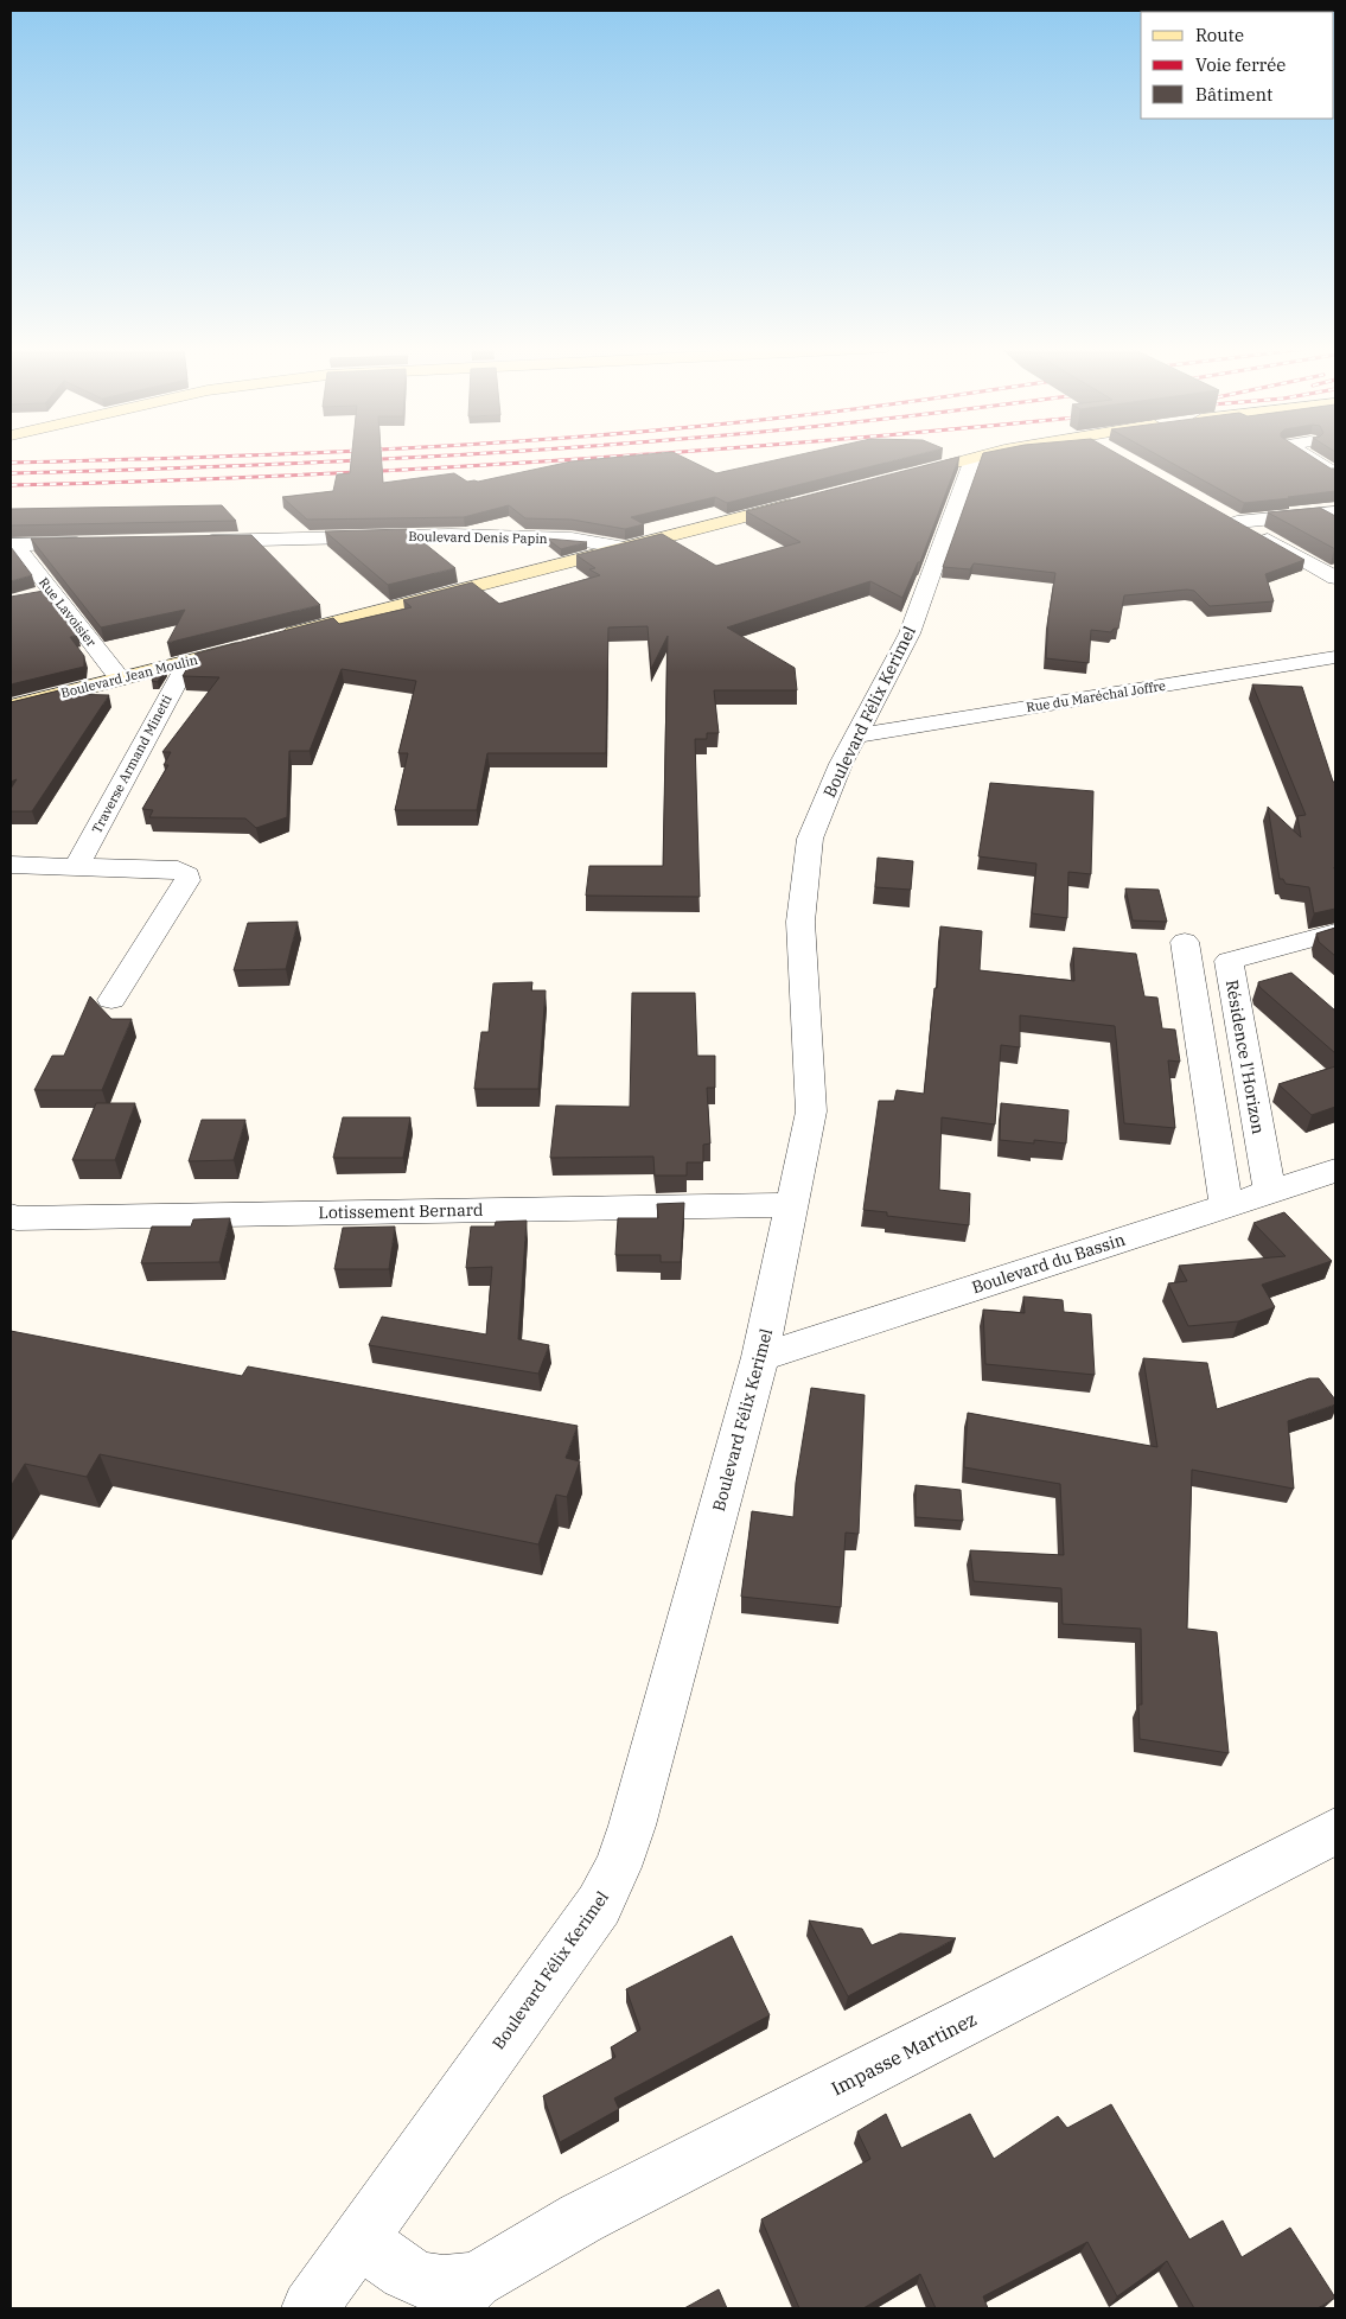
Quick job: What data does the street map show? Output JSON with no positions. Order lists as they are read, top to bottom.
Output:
{
  "streets": {
    "street": [
      "Boulevard Denis Papin",
      "Rue Lavoisier",
      "Boulevard Jean Moulin",
      "Rue du Maréchal Joffre",
      "Boulevard Félix Kerimel",
      "Traverse Armand Minetti",
      "Résidence l'Horizon",
      "Lotissement Bernard",
      "Boulevard du Bassin",
      "Impasse Martinez"
    ]
  },
  "crossings": [
    ["Rue Lavoisier", "Boulevard Jean Moulin"],
    ["Boulevard Jean Moulin", "Traverse Armand Minetti"],
    ["Rue du Maréchal Joffre", "Boulevard Félix Kerimel"],
    ["Boulevard Félix Kerimel", "Lotissement Bernard"],
    ["Boulevard Félix Kerimel", "Boulevard du Bassin"],
    ["Boulevard Félix Kerimel", "Impasse Martinez"],
    ["Résidence l'Horizon", "Boulevard du Bassin"]
  ],
  "legend": ["Route", "Voie ferrée", "Bâtiment"]
}
